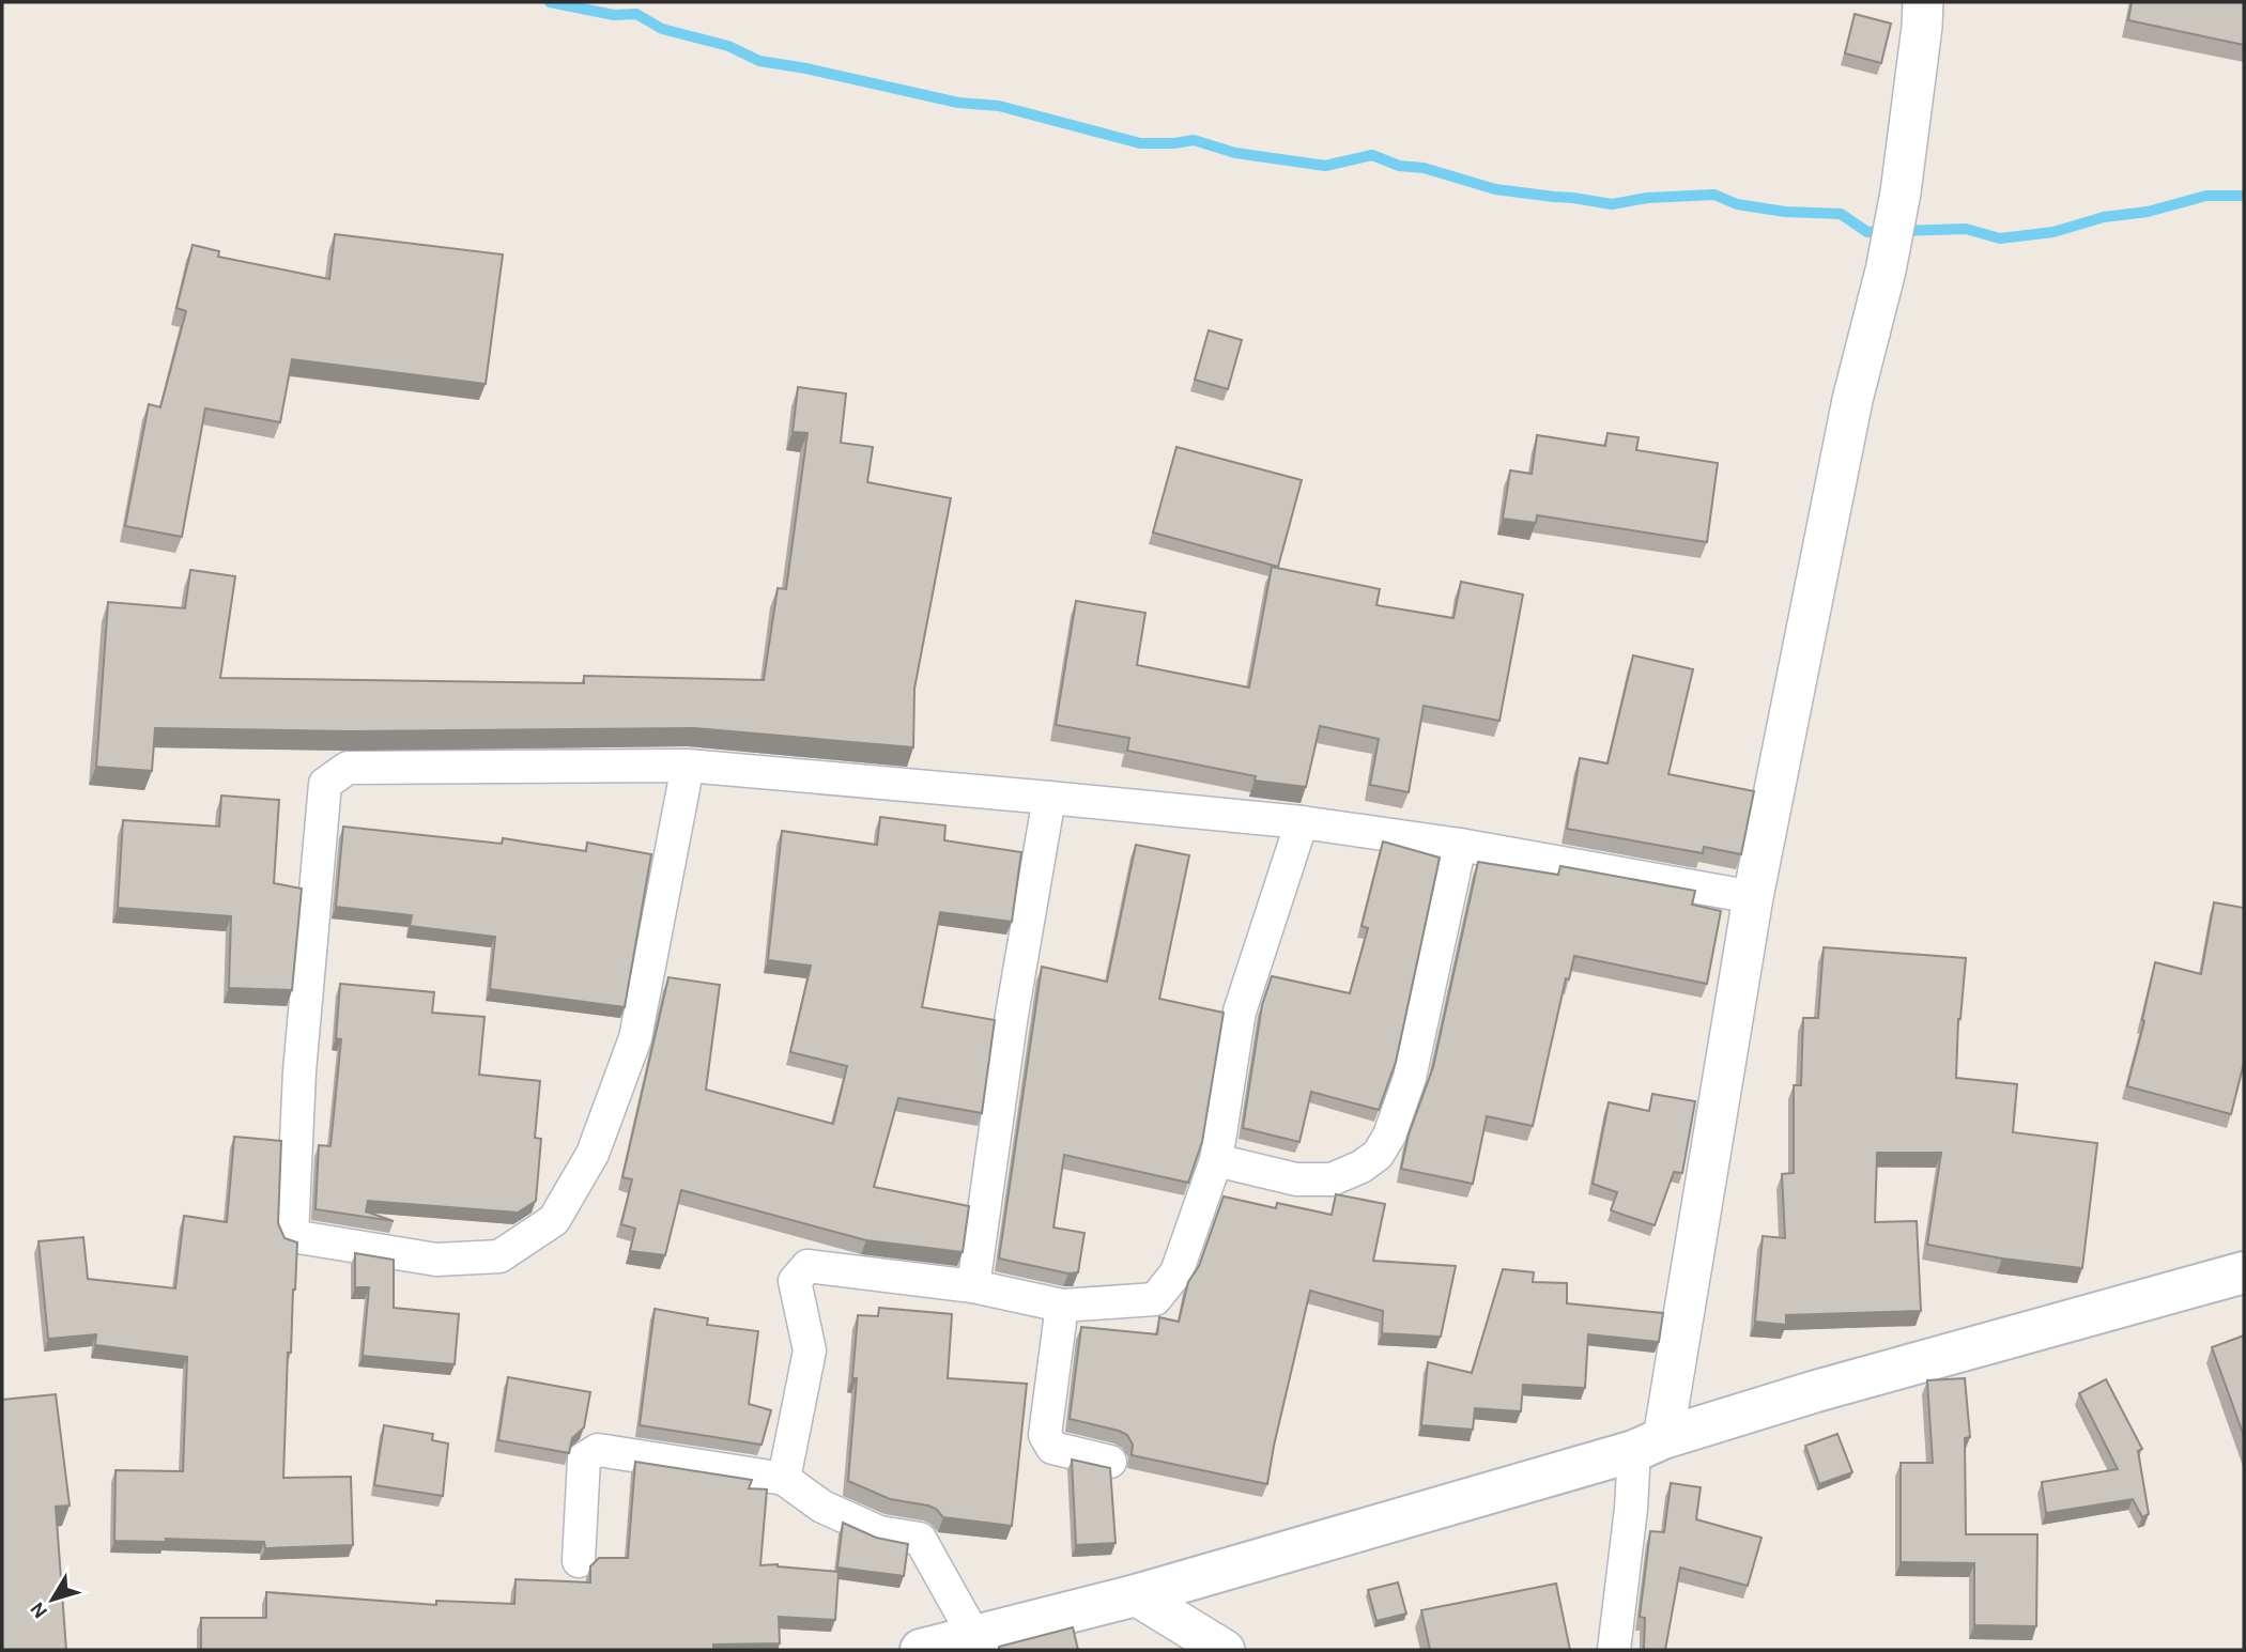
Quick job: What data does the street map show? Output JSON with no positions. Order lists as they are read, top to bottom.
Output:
{
  "north": "bottom left"
}
